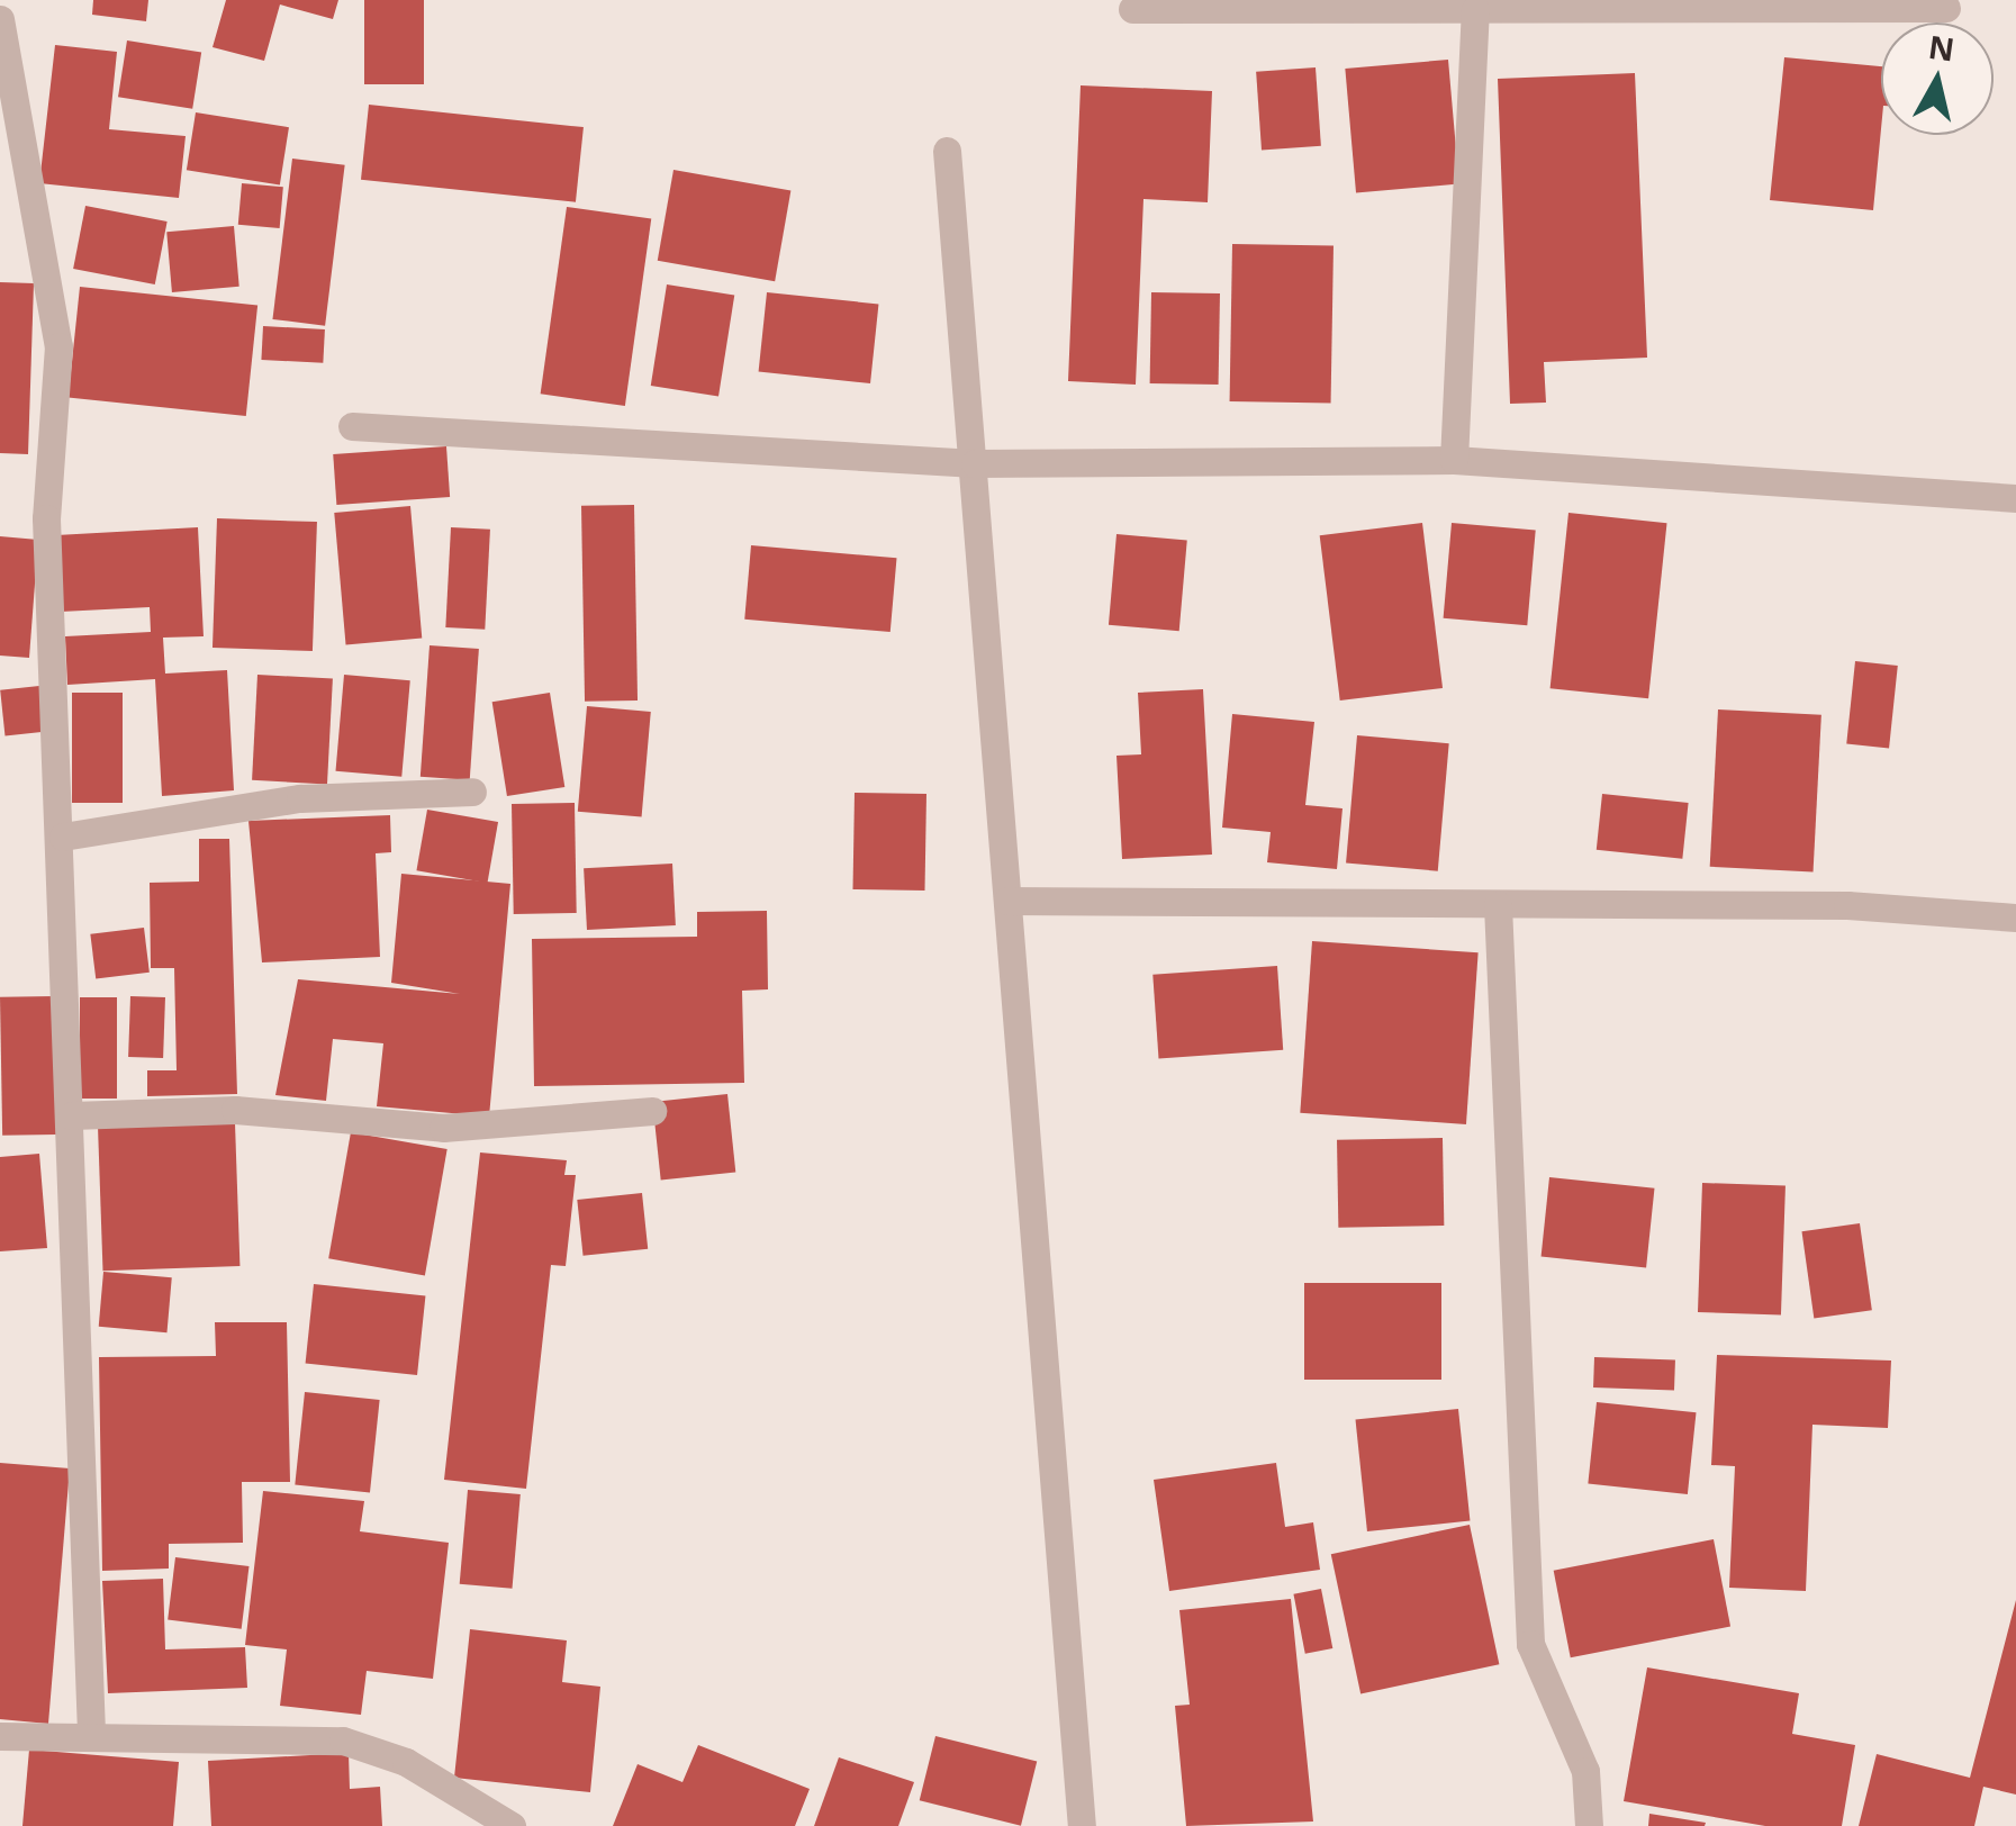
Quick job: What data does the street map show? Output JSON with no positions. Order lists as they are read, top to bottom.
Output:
{
  "north": "top"
}
